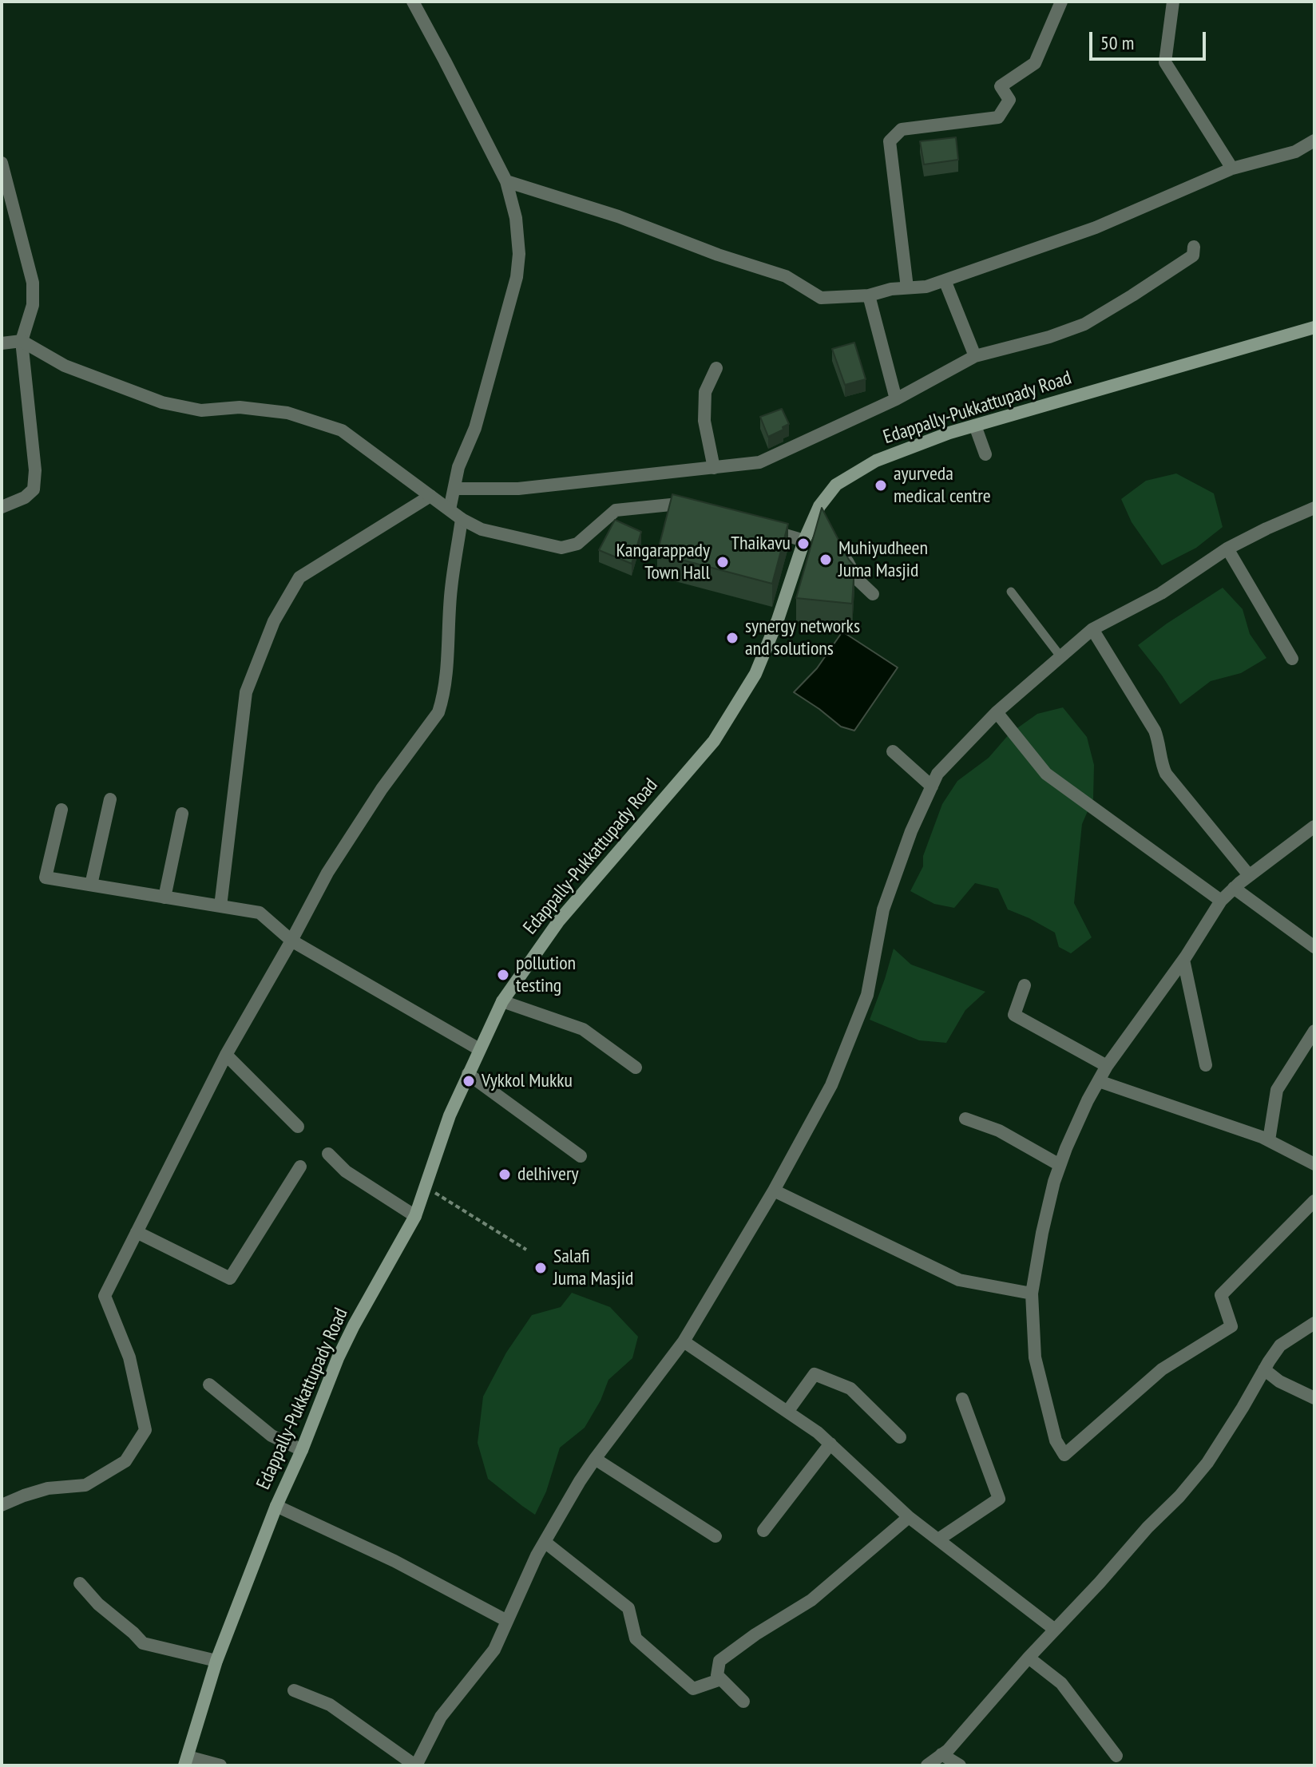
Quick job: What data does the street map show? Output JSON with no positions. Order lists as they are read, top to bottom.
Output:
{
  "streets": {
    "main road": ["Edappally-Pukkattupady Road"]
  },
  "places": [
    "ayurveda medical centre",
    "Thaikavu",
    "Muhiyudheen Juma Masjid",
    "Kangarappady Town Hall",
    "synergy networks and solutions",
    "pollution testing",
    "Vykkol Mukku",
    "delhivery",
    "Salafi Juma Masjid"
  ],
  "scale_bar": "50 m"
}
